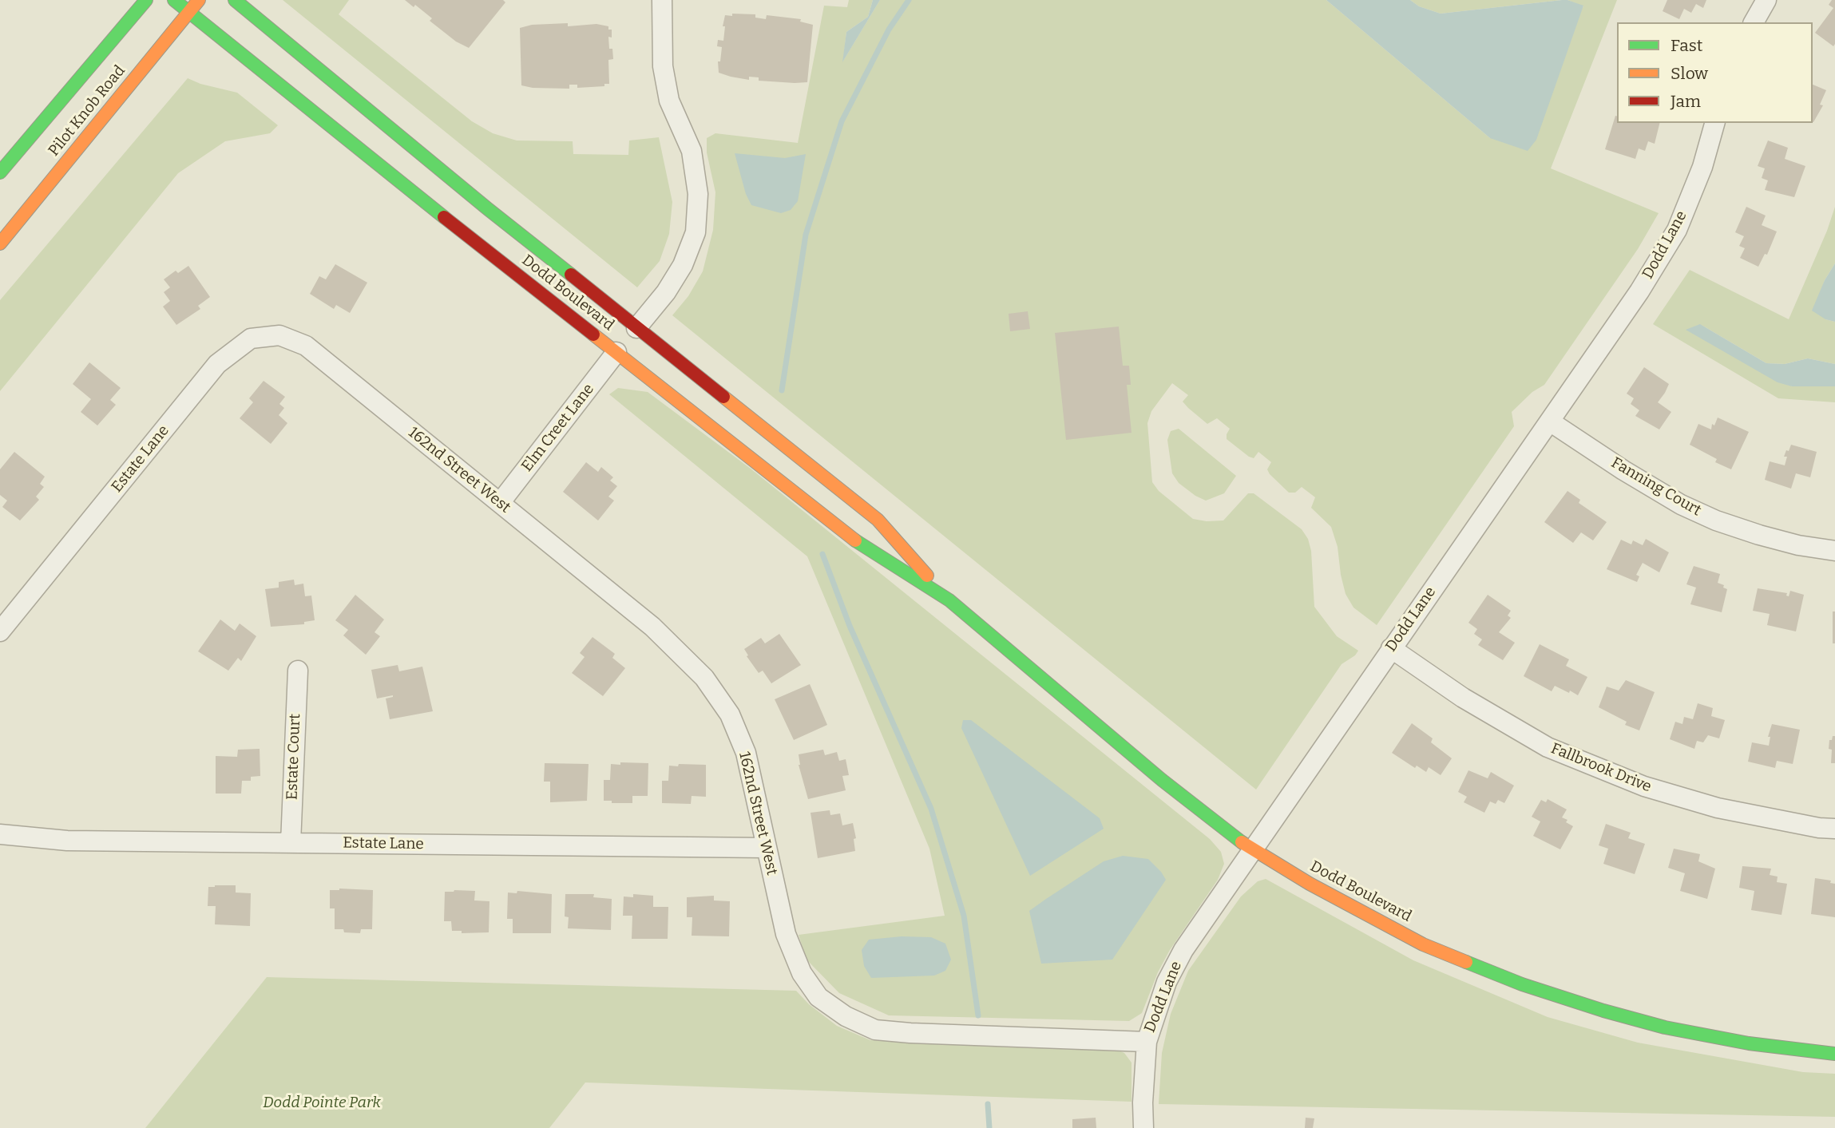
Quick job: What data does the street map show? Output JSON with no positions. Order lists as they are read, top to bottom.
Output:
{
  "streets": {
    "street": [
      "Pilot Knob Road",
      "Dodd Lane",
      "Dodd Boulevard",
      "Elm Creet Lane",
      "Estate Lane",
      "162nd Street West",
      "Fanning Court",
      "Estate Court",
      "Fallbrook Drive"
    ]
  },
  "crossings": [
    ["Pilot Knob Road", "Dodd Boulevard"],
    ["Dodd Lane", "Dodd Boulevard"],
    ["Dodd Lane", "162nd Street West"],
    ["Dodd Lane", "Fanning Court"],
    ["Dodd Lane", "Fallbrook Drive"],
    ["Dodd Boulevard", "Elm Creet Lane"],
    ["Elm Creet Lane", "162nd Street West"],
    ["Estate Lane", "162nd Street West"],
    ["Estate Lane", "Estate Court"]
  ],
  "parks": ["Dodd Pointe Park"],
  "legend": ["Fast", "Slow", "Jam"]
}
